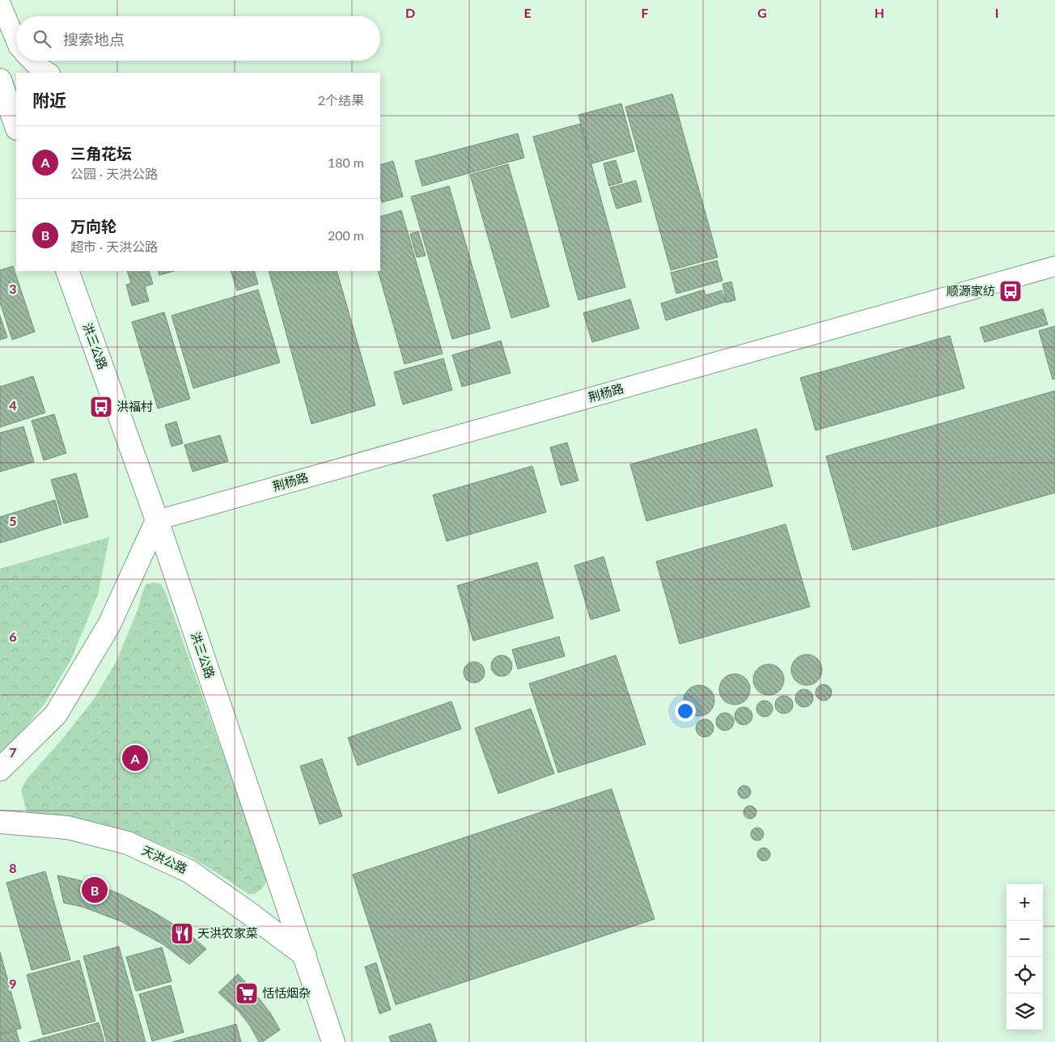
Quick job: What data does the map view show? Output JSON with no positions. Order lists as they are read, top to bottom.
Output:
{
  "streets": {
    "main road": ["洪三公路", "天洪公路"],
    "street": ["荆杨路"]
  },
  "crossings": [
    ["洪三公路", "荆杨路"],
    ["洪三公路", "天洪公路"]
  ],
  "places": {
    "bus stop": ["顺源家纺", "洪福村"],
    "restaurant": ["天洪农家菜"],
    "supermarket": ["恬恬烟杂"]
  },
  "page": {
    "search": "搜索地点",
    "heading": ["附近", "2个结果"],
    "list": [
      {
        "mark": "A",
        "name": "三角花坛",
        "note": "公园 · 天洪公路",
        "value": "180 m"
      },
      {
        "mark": "B",
        "name": "万向轮",
        "note": "超市 · 天洪公路",
        "value": "200 m"
      }
    ],
    "pins": ["A", "B"],
    "map_buttons": ["+", "−"]
  },
  "grid": {
    "columns": [
      "D",
      "E",
      "F",
      "G",
      "H",
      "I"
    ],
    "rows": [
      "3",
      "4",
      "5",
      "6",
      "7",
      "8",
      "9"
    ]
  }
}
